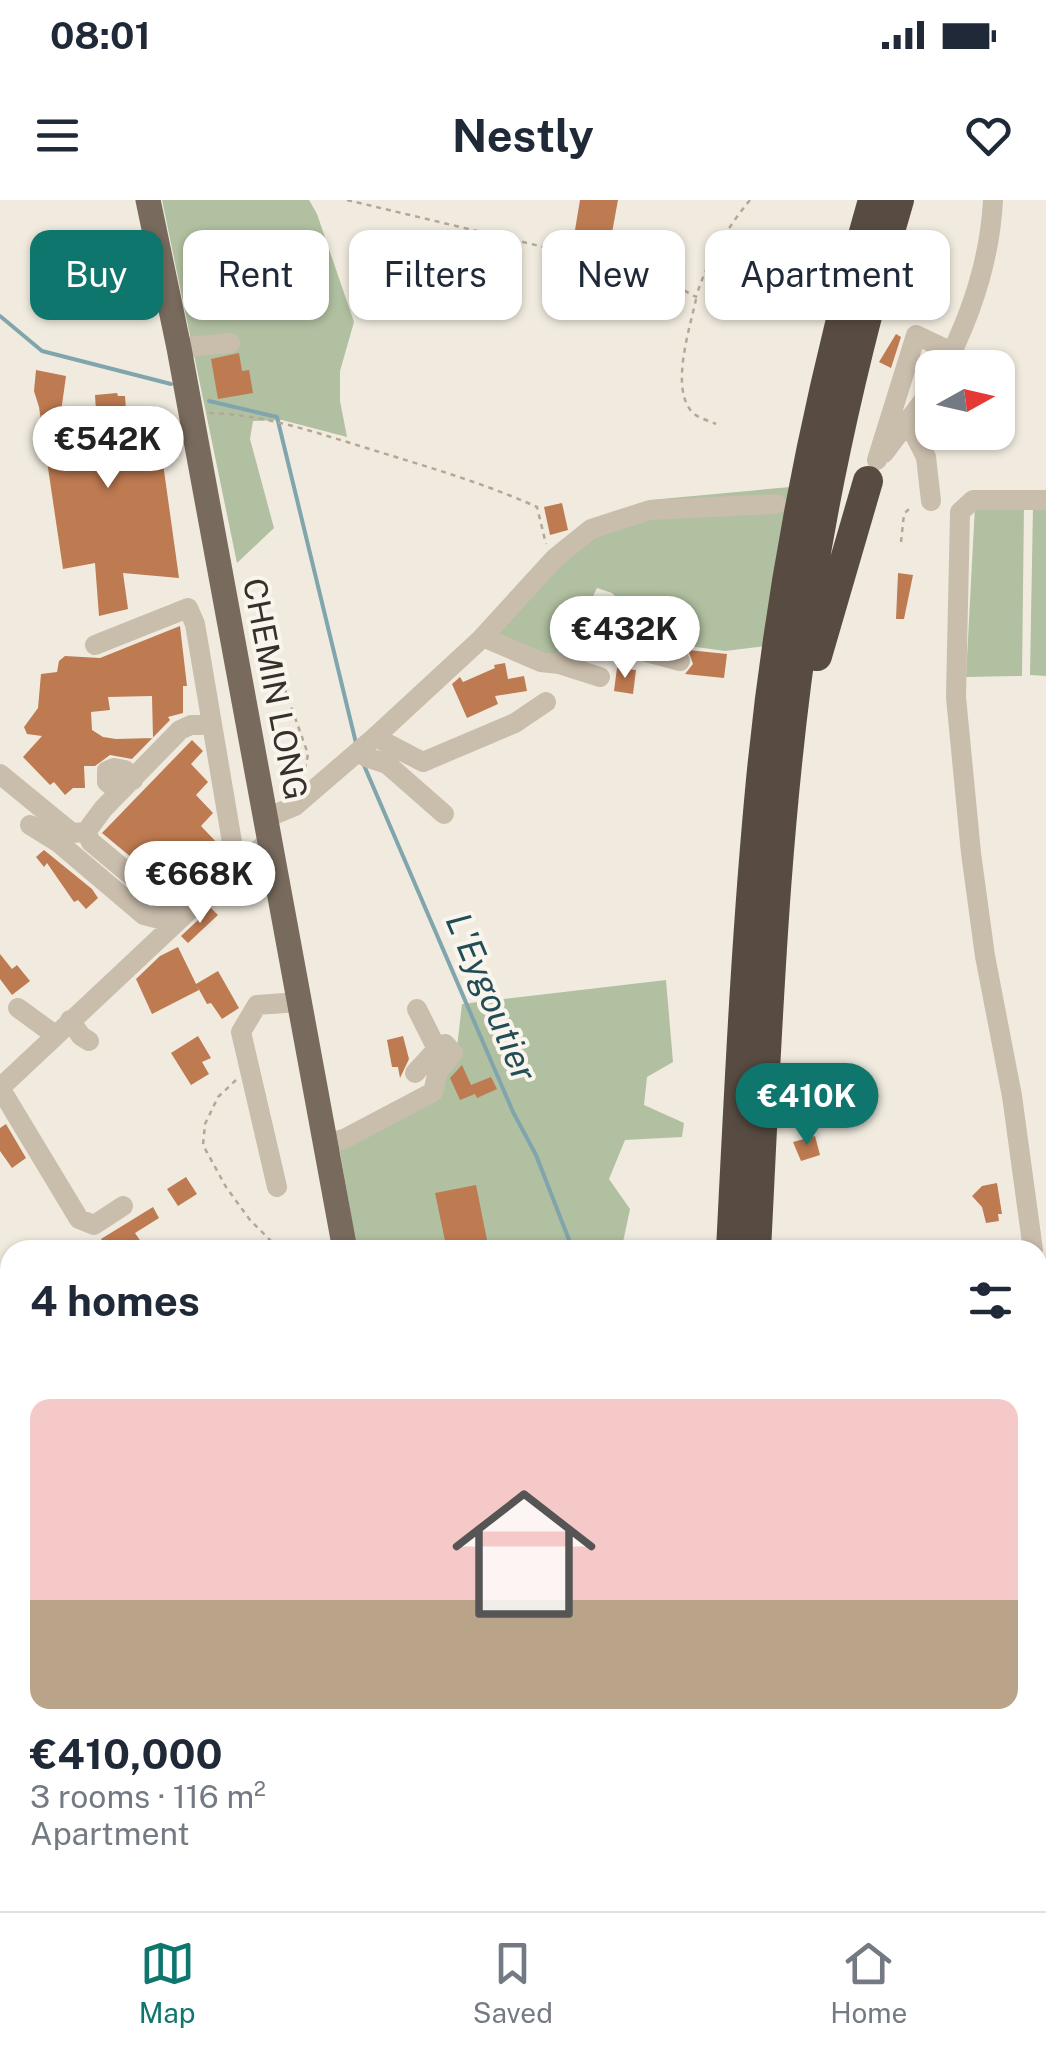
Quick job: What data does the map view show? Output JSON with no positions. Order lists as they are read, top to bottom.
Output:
{
  "streets": {
    "main road": ["CHEMIN LONG"]
  },
  "water": ["L'Eygoutier"],
  "north": "right",
  "page": {
    "status": "08:01",
    "header": "Nestly",
    "chip": [
      "Buy",
      "Rent",
      "Filters",
      "New",
      "Apartment"
    ],
    "price": [
      "€542K",
      "€432K",
      "€668K",
      "€410K"
    ],
    "heading": "4 homes",
    "list": [
      {
        "name": "€410,000",
        "note": "3 rooms · 116 m² · Apartment"
      }
    ],
    "tabs": ["Map", "Saved", "Home"]
  }
}
